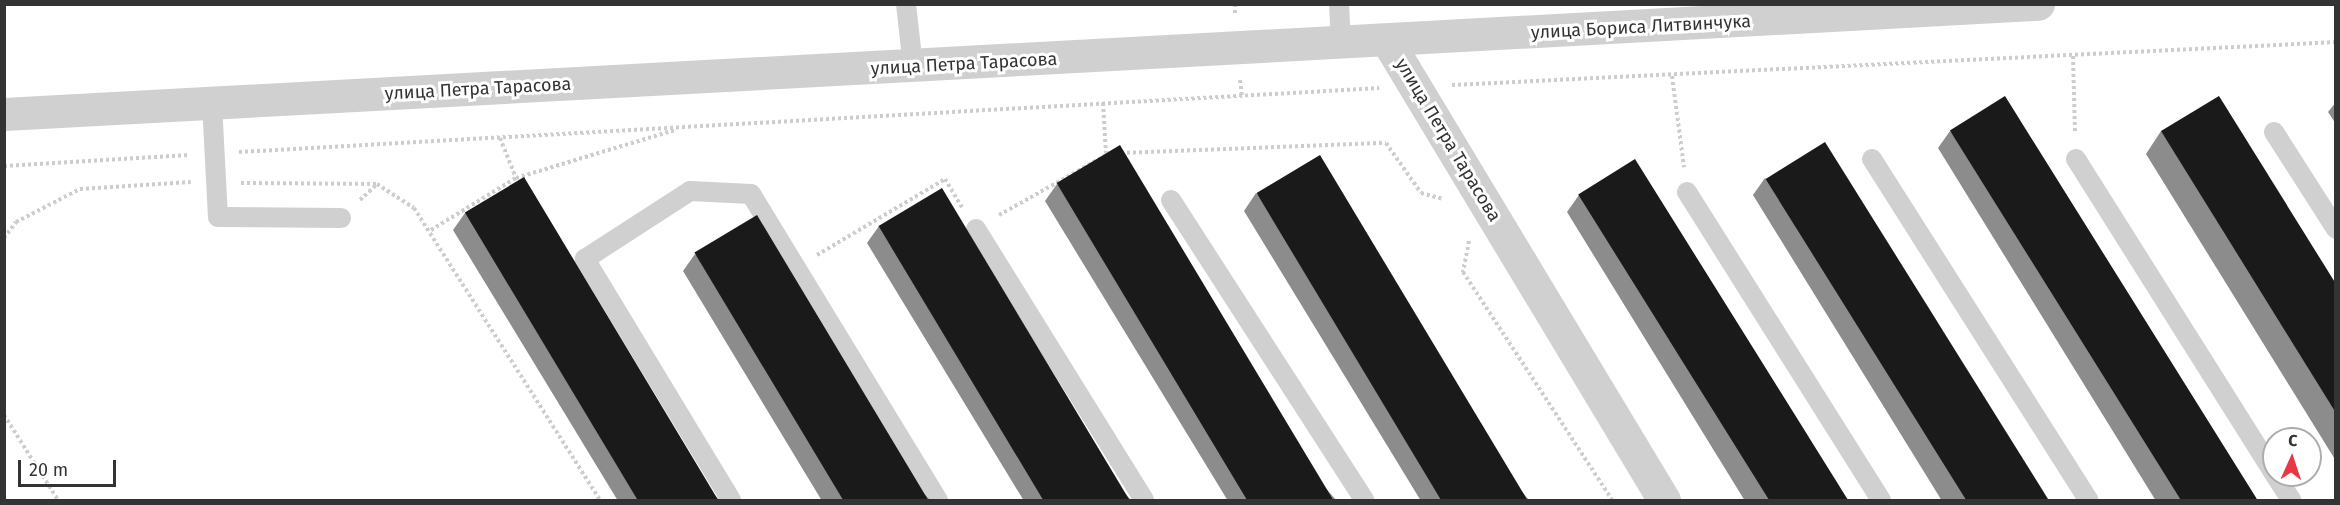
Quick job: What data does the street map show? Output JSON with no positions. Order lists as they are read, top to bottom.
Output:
{
  "streets": {
    "street": ["улица Бориса Литвинчука", "улица Петра Тарасова"]
  },
  "crossings": [
    ["улица Бориса Литвинчука", "улица Петра Тарасова"]
  ],
  "scale_bar": "20 m",
  "north": "top"
}
